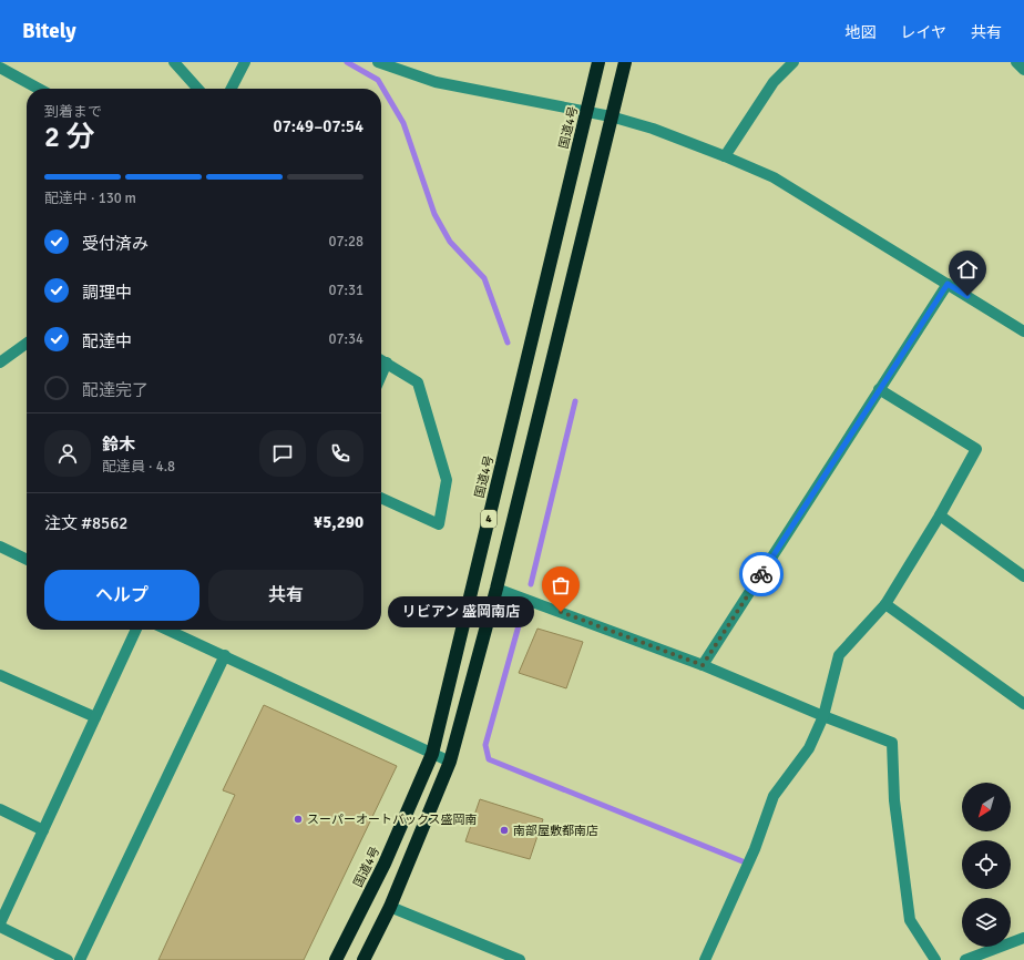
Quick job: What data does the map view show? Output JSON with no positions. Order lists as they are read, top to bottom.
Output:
{
  "streets": {
    "highway": ["国道4号", "4"]
  },
  "places": ["リビアン 盛岡南店", "スーパーオートバックス盛岡南", "南部屋敷都南店"],
  "north": "bottom left",
  "page": {
    "header": "Bitely",
    "nav": ["地図", "レイヤ", "共有"],
    "heading": ["2 分", "到着まで", "07:49–07:54"],
    "panel": [
      "鈴木",
      "配達員 · 4.8",
      "注文 #8562",
      "¥5,290"
    ],
    "bar": "配達中 · 130 m",
    "list": [
      ["受付済み", "07:28"],
      ["調理中", "07:31"],
      ["配達中", "07:34"],
      "配達完了"
    ],
    "buttons": ["ヘルプ", "共有"],
    "bubble": "リビアン 盛岡南店"
  }
}
